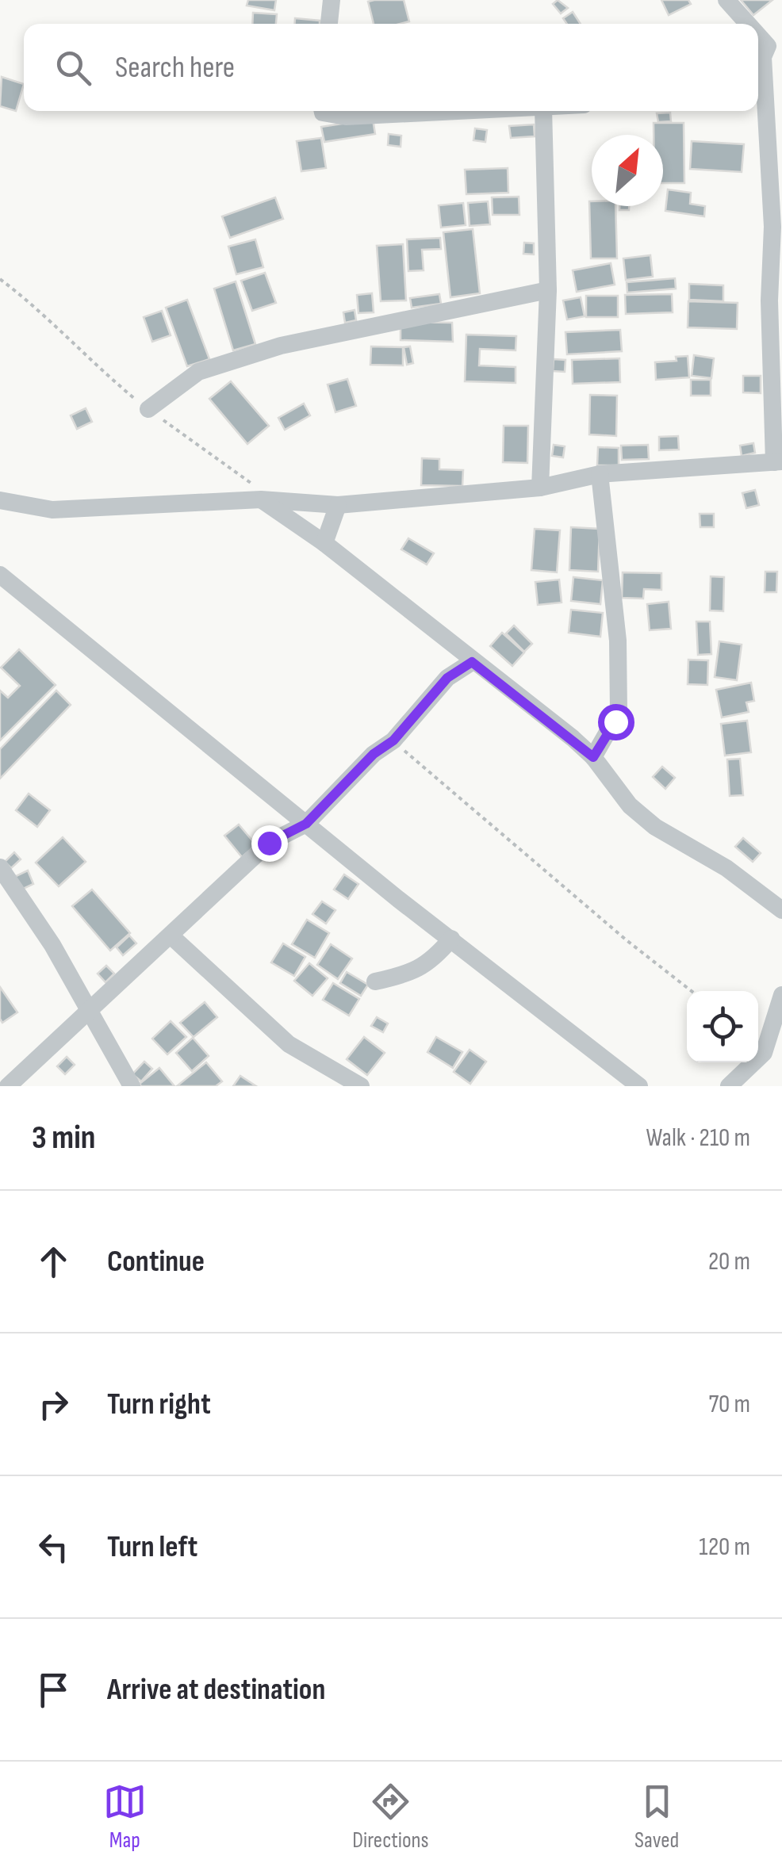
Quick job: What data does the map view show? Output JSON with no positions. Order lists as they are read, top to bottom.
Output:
{
  "north": "top right",
  "page": {
    "search": "Search here",
    "heading": ["3 min", "Walk · 210 m"],
    "list": [
      ["Continue", "20 m"],
      ["Turn right", "70 m"],
      ["Turn left", "120 m"],
      "Arrive at destination"
    ],
    "nav": ["Map", "Directions", "Saved"]
  }
}
